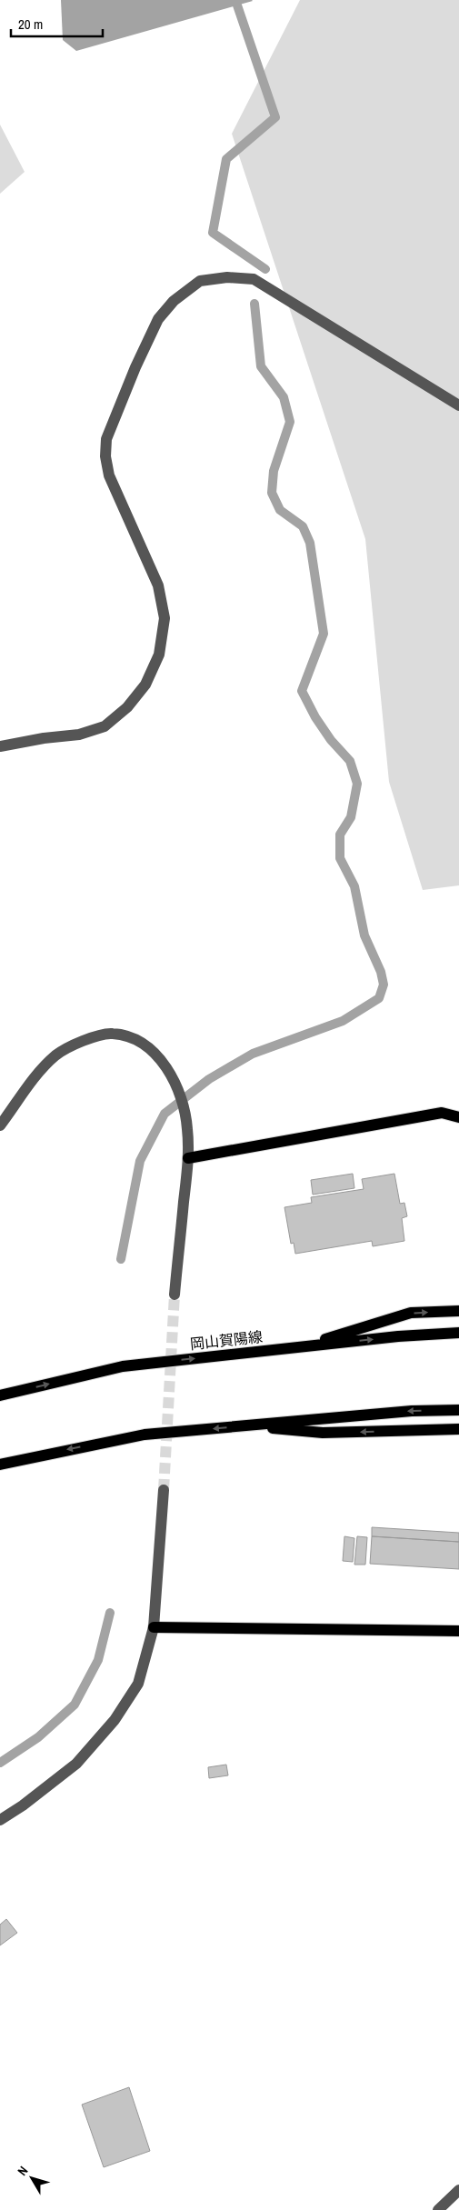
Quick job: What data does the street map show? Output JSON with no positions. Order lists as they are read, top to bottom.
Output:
{
  "streets": {
    "main road": ["岡山賀陽線"]
  },
  "scale_bar": "20 m",
  "north": "top left"
}
